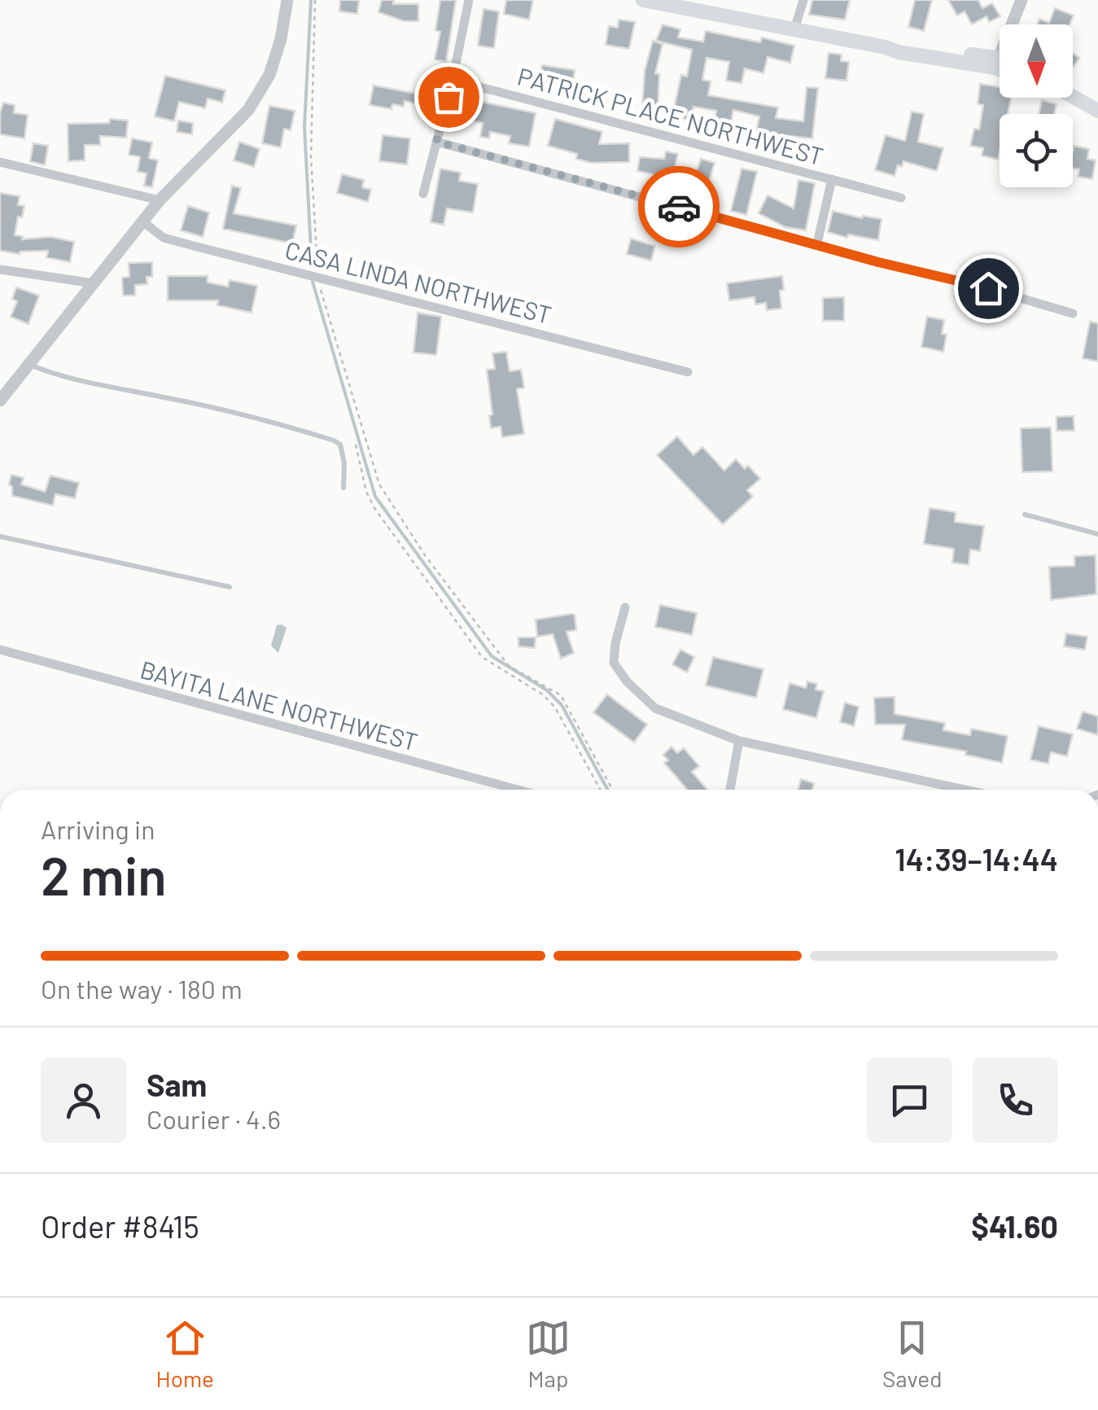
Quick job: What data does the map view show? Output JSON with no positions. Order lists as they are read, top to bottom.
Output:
{
  "streets": {
    "street": ["PATRICK PLACE NORTHWEST", "CASA LINDA NORTHWEST", "BAYITA LANE NORTHWEST"]
  },
  "north": "bottom",
  "page": {
    "heading": ["2 min", "Arriving in", "14:39–14:44"],
    "panel": [
      "Sam",
      "Courier · 4.6",
      "Order #8415",
      "$41.60"
    ],
    "bar": "On the way · 180 m",
    "tabs": ["Home", "Map", "Saved"]
  }
}
